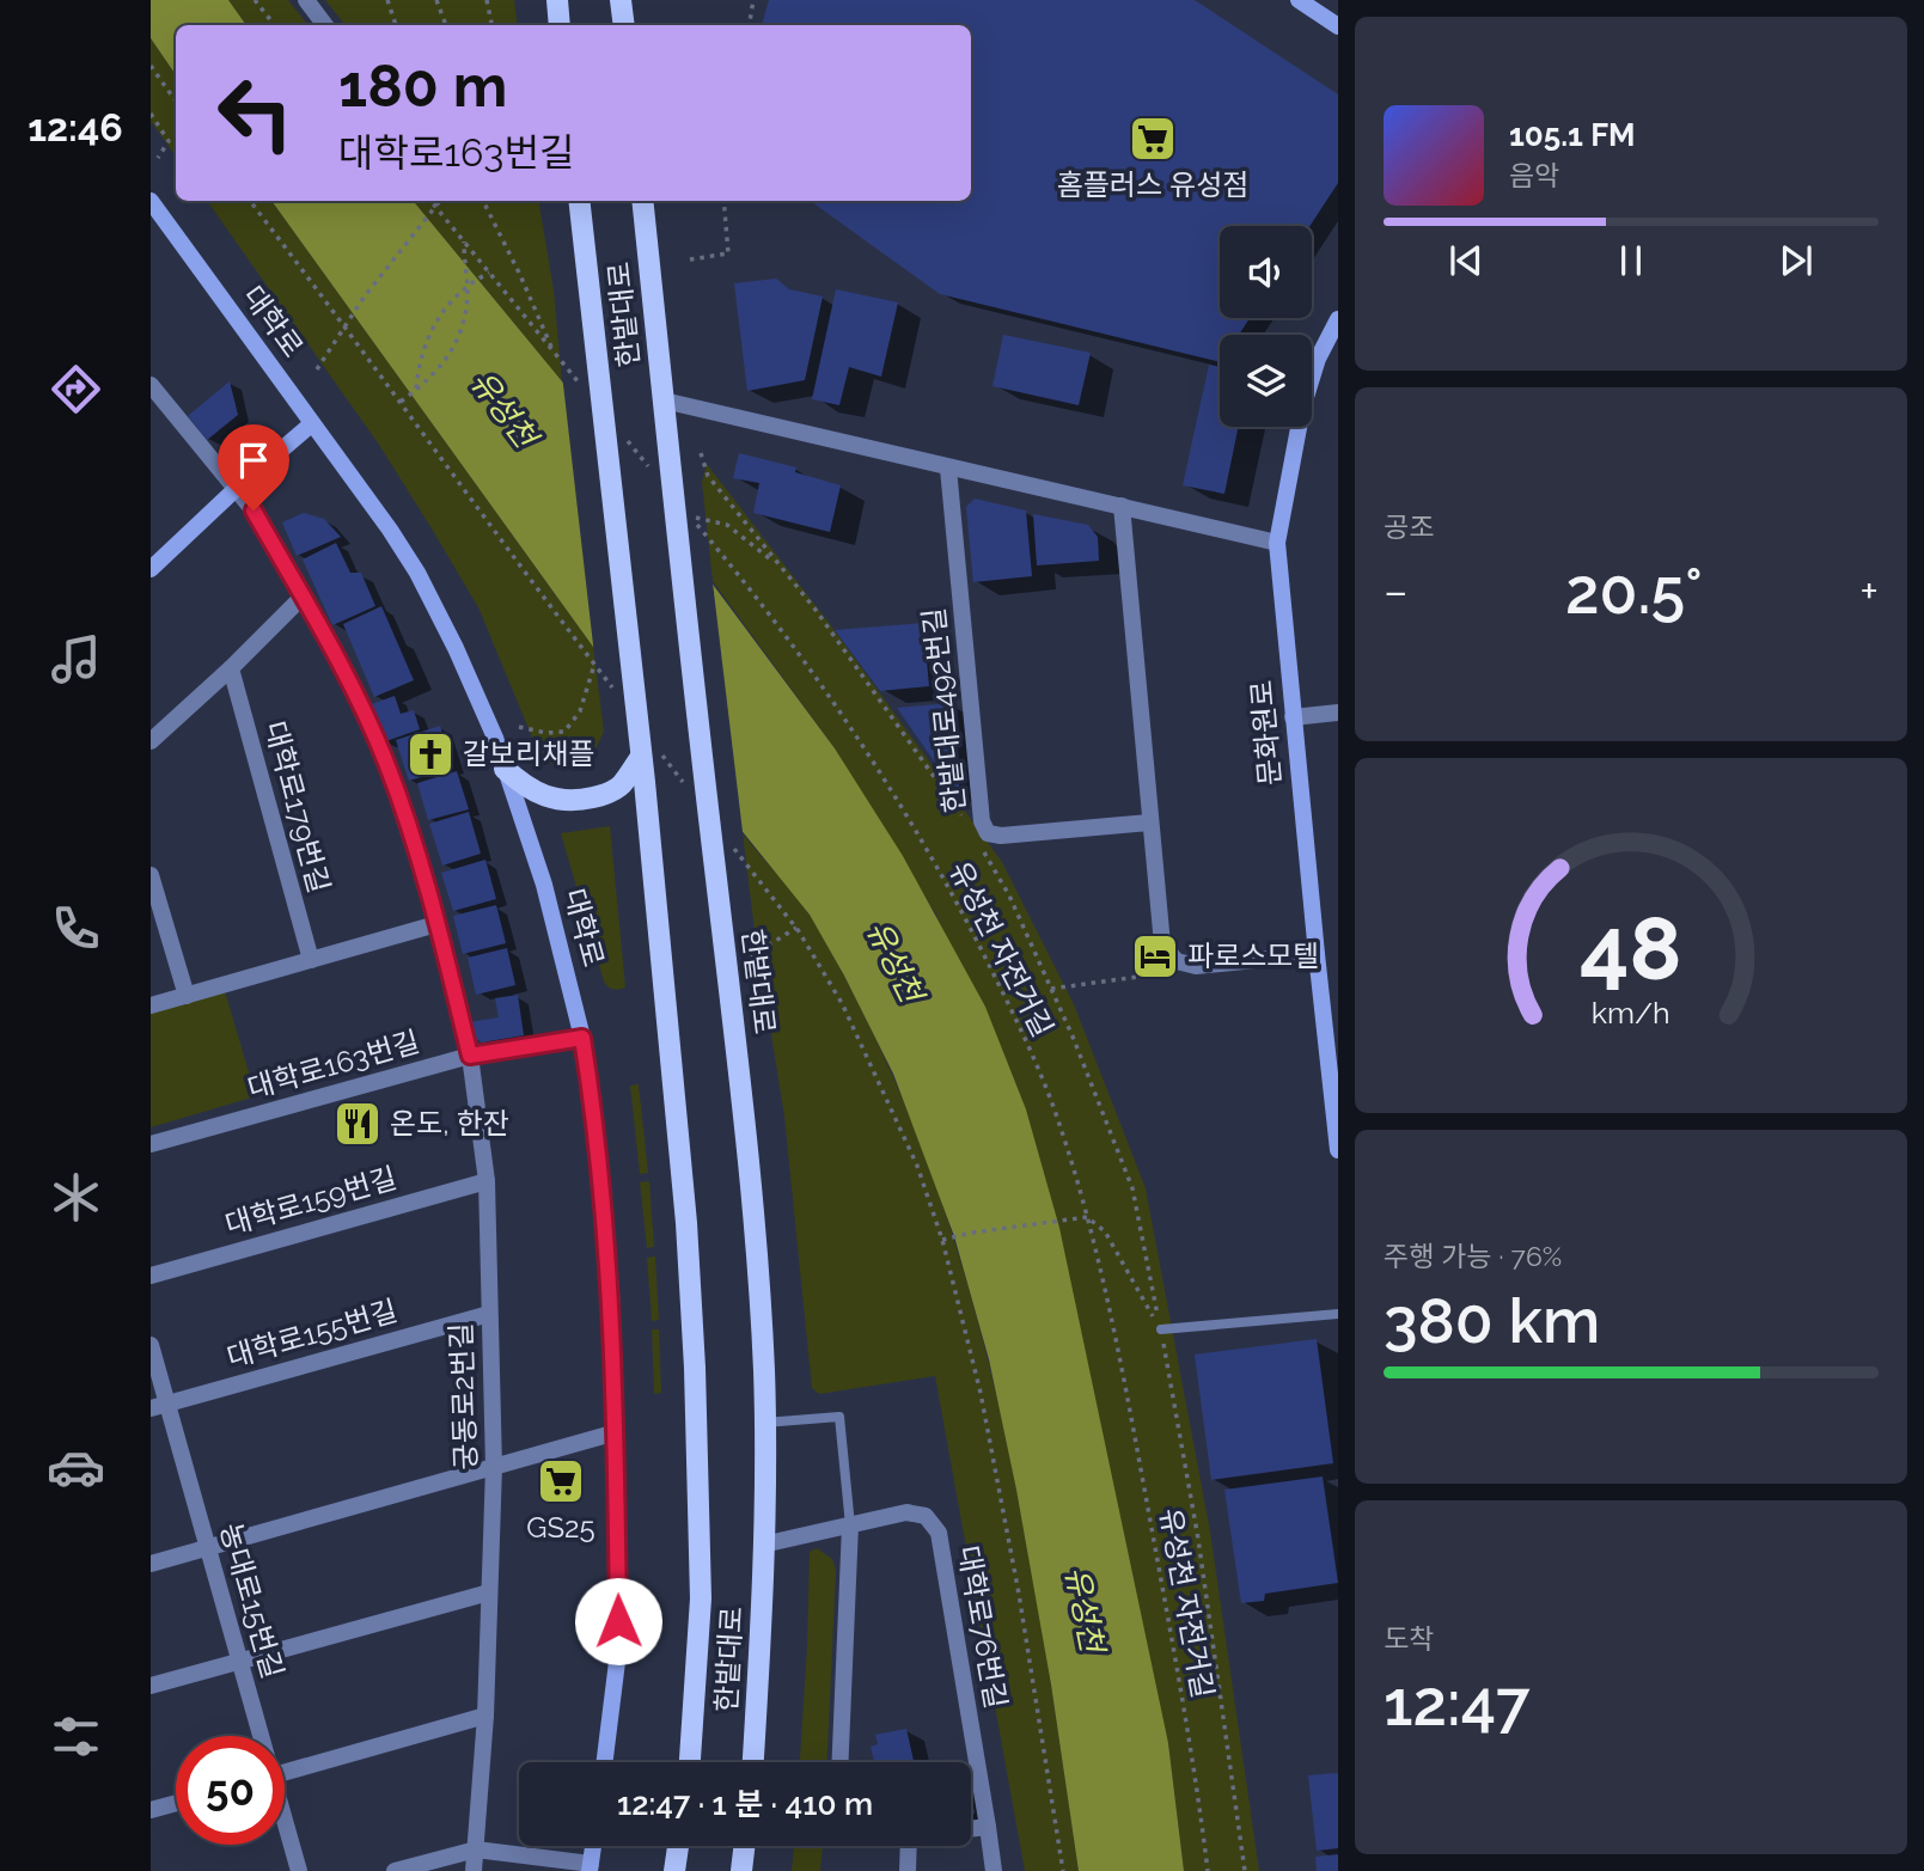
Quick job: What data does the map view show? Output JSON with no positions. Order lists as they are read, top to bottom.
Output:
{
  "streets": {
    "main road": ["한밭대로", "대학로", "문화원로"],
    "street": [
      "한밭대로492번길",
      "대학로179번길",
      "대학로163번길",
      "대학로159번길",
      "대학로155번길",
      "궁동로2번길",
      "농대로15번길",
      "대학로76번길"
    ],
    "path": ["유성천 자전거길"]
  },
  "crossings": [
    ["한밭대로", "대학로76번길"],
    ["대학로", "대학로163번길"],
    ["대학로163번길", "궁동로2번길"],
    ["대학로159번길", "궁동로2번길"],
    ["대학로155번길", "궁동로2번길"],
    ["대학로155번길", "농대로15번길"]
  ],
  "water": ["유성천"],
  "places": {
    "supermarket": ["홈플러스 유성점", "GS25"],
    "church": ["갈보리채플"],
    "hotel": ["파로스모텔"],
    "restaurant": ["온도, 한잔"]
  },
  "page": {
    "tabs": "12:46",
    "turn": ["180 m", "대학로163번길"],
    "song": ["105.1 FM", "음악"],
    "tile": [
      "공조",
      ["주행 가능 · 76%", "380 km"],
      ["도착", "12:47"]
    ],
    "heat": ["−", "20.5°", "+"],
    "limit": "50",
    "trip": "12:47 · 1 분 · 410 m",
    "gauge": ["48", "km/h"]
  }
}
